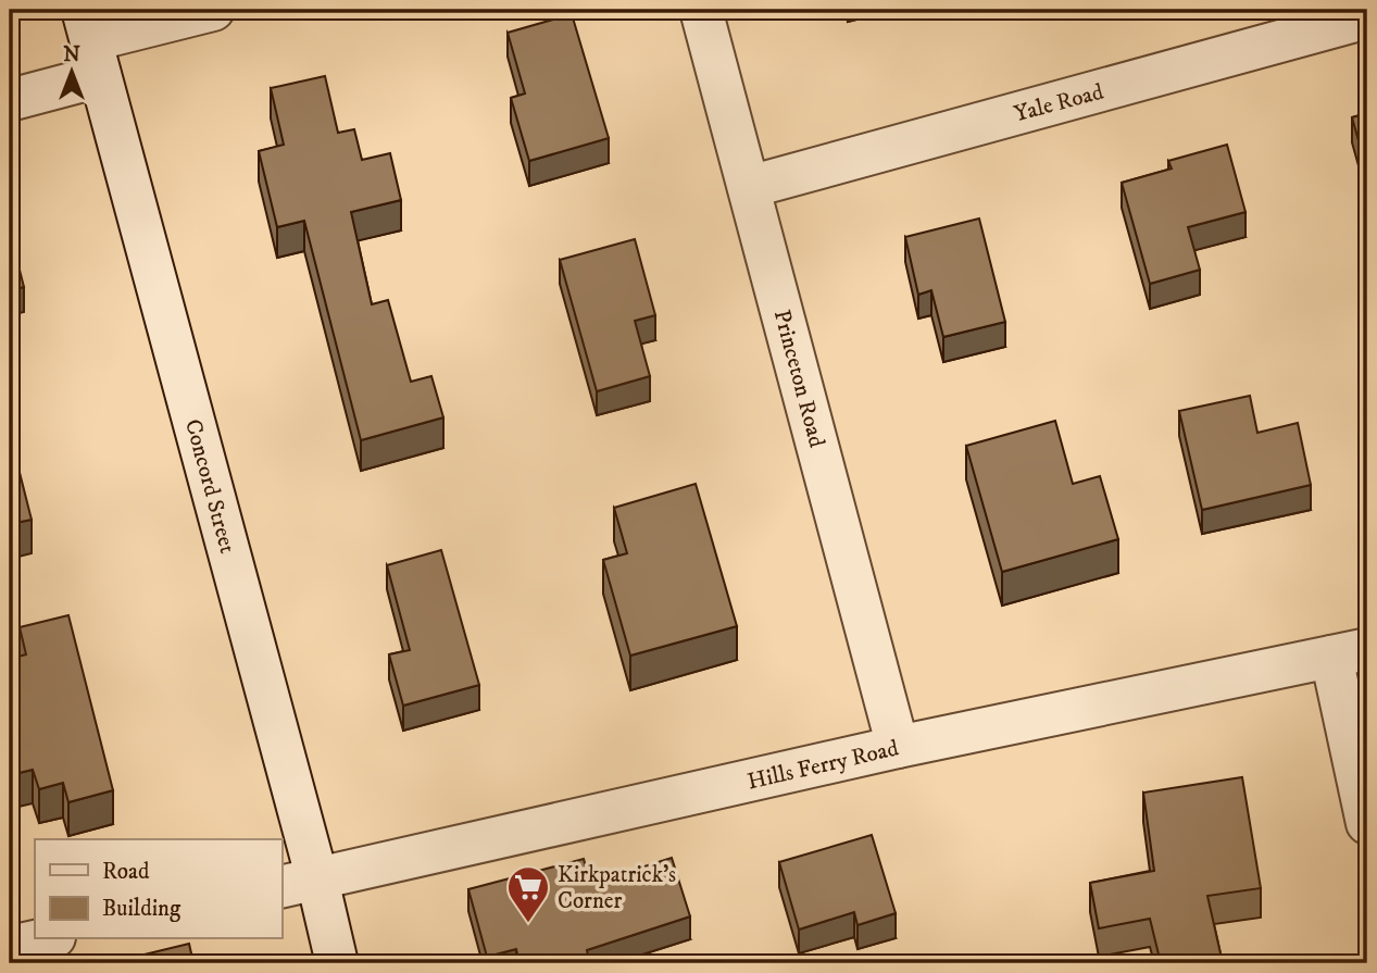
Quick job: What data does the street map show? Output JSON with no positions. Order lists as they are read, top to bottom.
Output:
{
  "streets": {
    "street": [
      "Yale Road",
      "Princeton Road",
      "Concord Street",
      "Hills Ferry Road"
    ]
  },
  "crossings": [
    ["Yale Road", "Princeton Road"],
    ["Princeton Road", "Hills Ferry Road"],
    ["Concord Street", "Hills Ferry Road"]
  ],
  "places": {
    "supermarket": ["Kirkpatrick's Corner"]
  },
  "legend": ["Road", "Building"],
  "north": "top"
}
